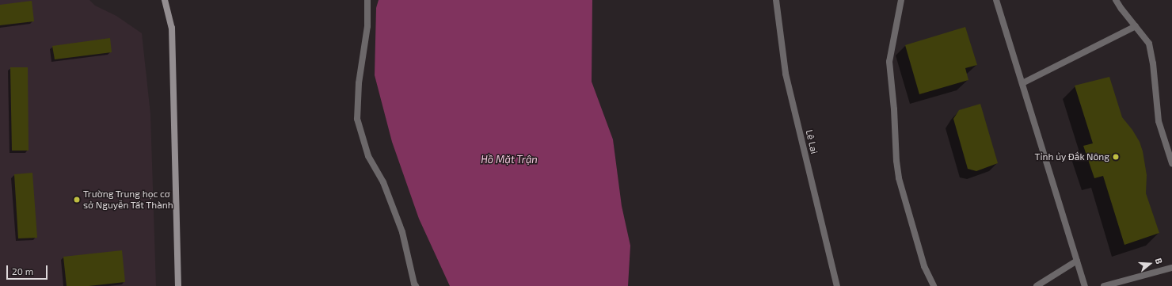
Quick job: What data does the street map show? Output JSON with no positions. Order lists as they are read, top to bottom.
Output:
{
  "streets": {
    "street": ["Lê Lai"]
  },
  "water": ["Hồ Mặt Trận"],
  "places": ["Tỉnh ủy Đắk Nông", "Trường Trung học cơ sở Nguyễn Tất Thành"],
  "scale_bar": "20 m",
  "north": "right"
}
